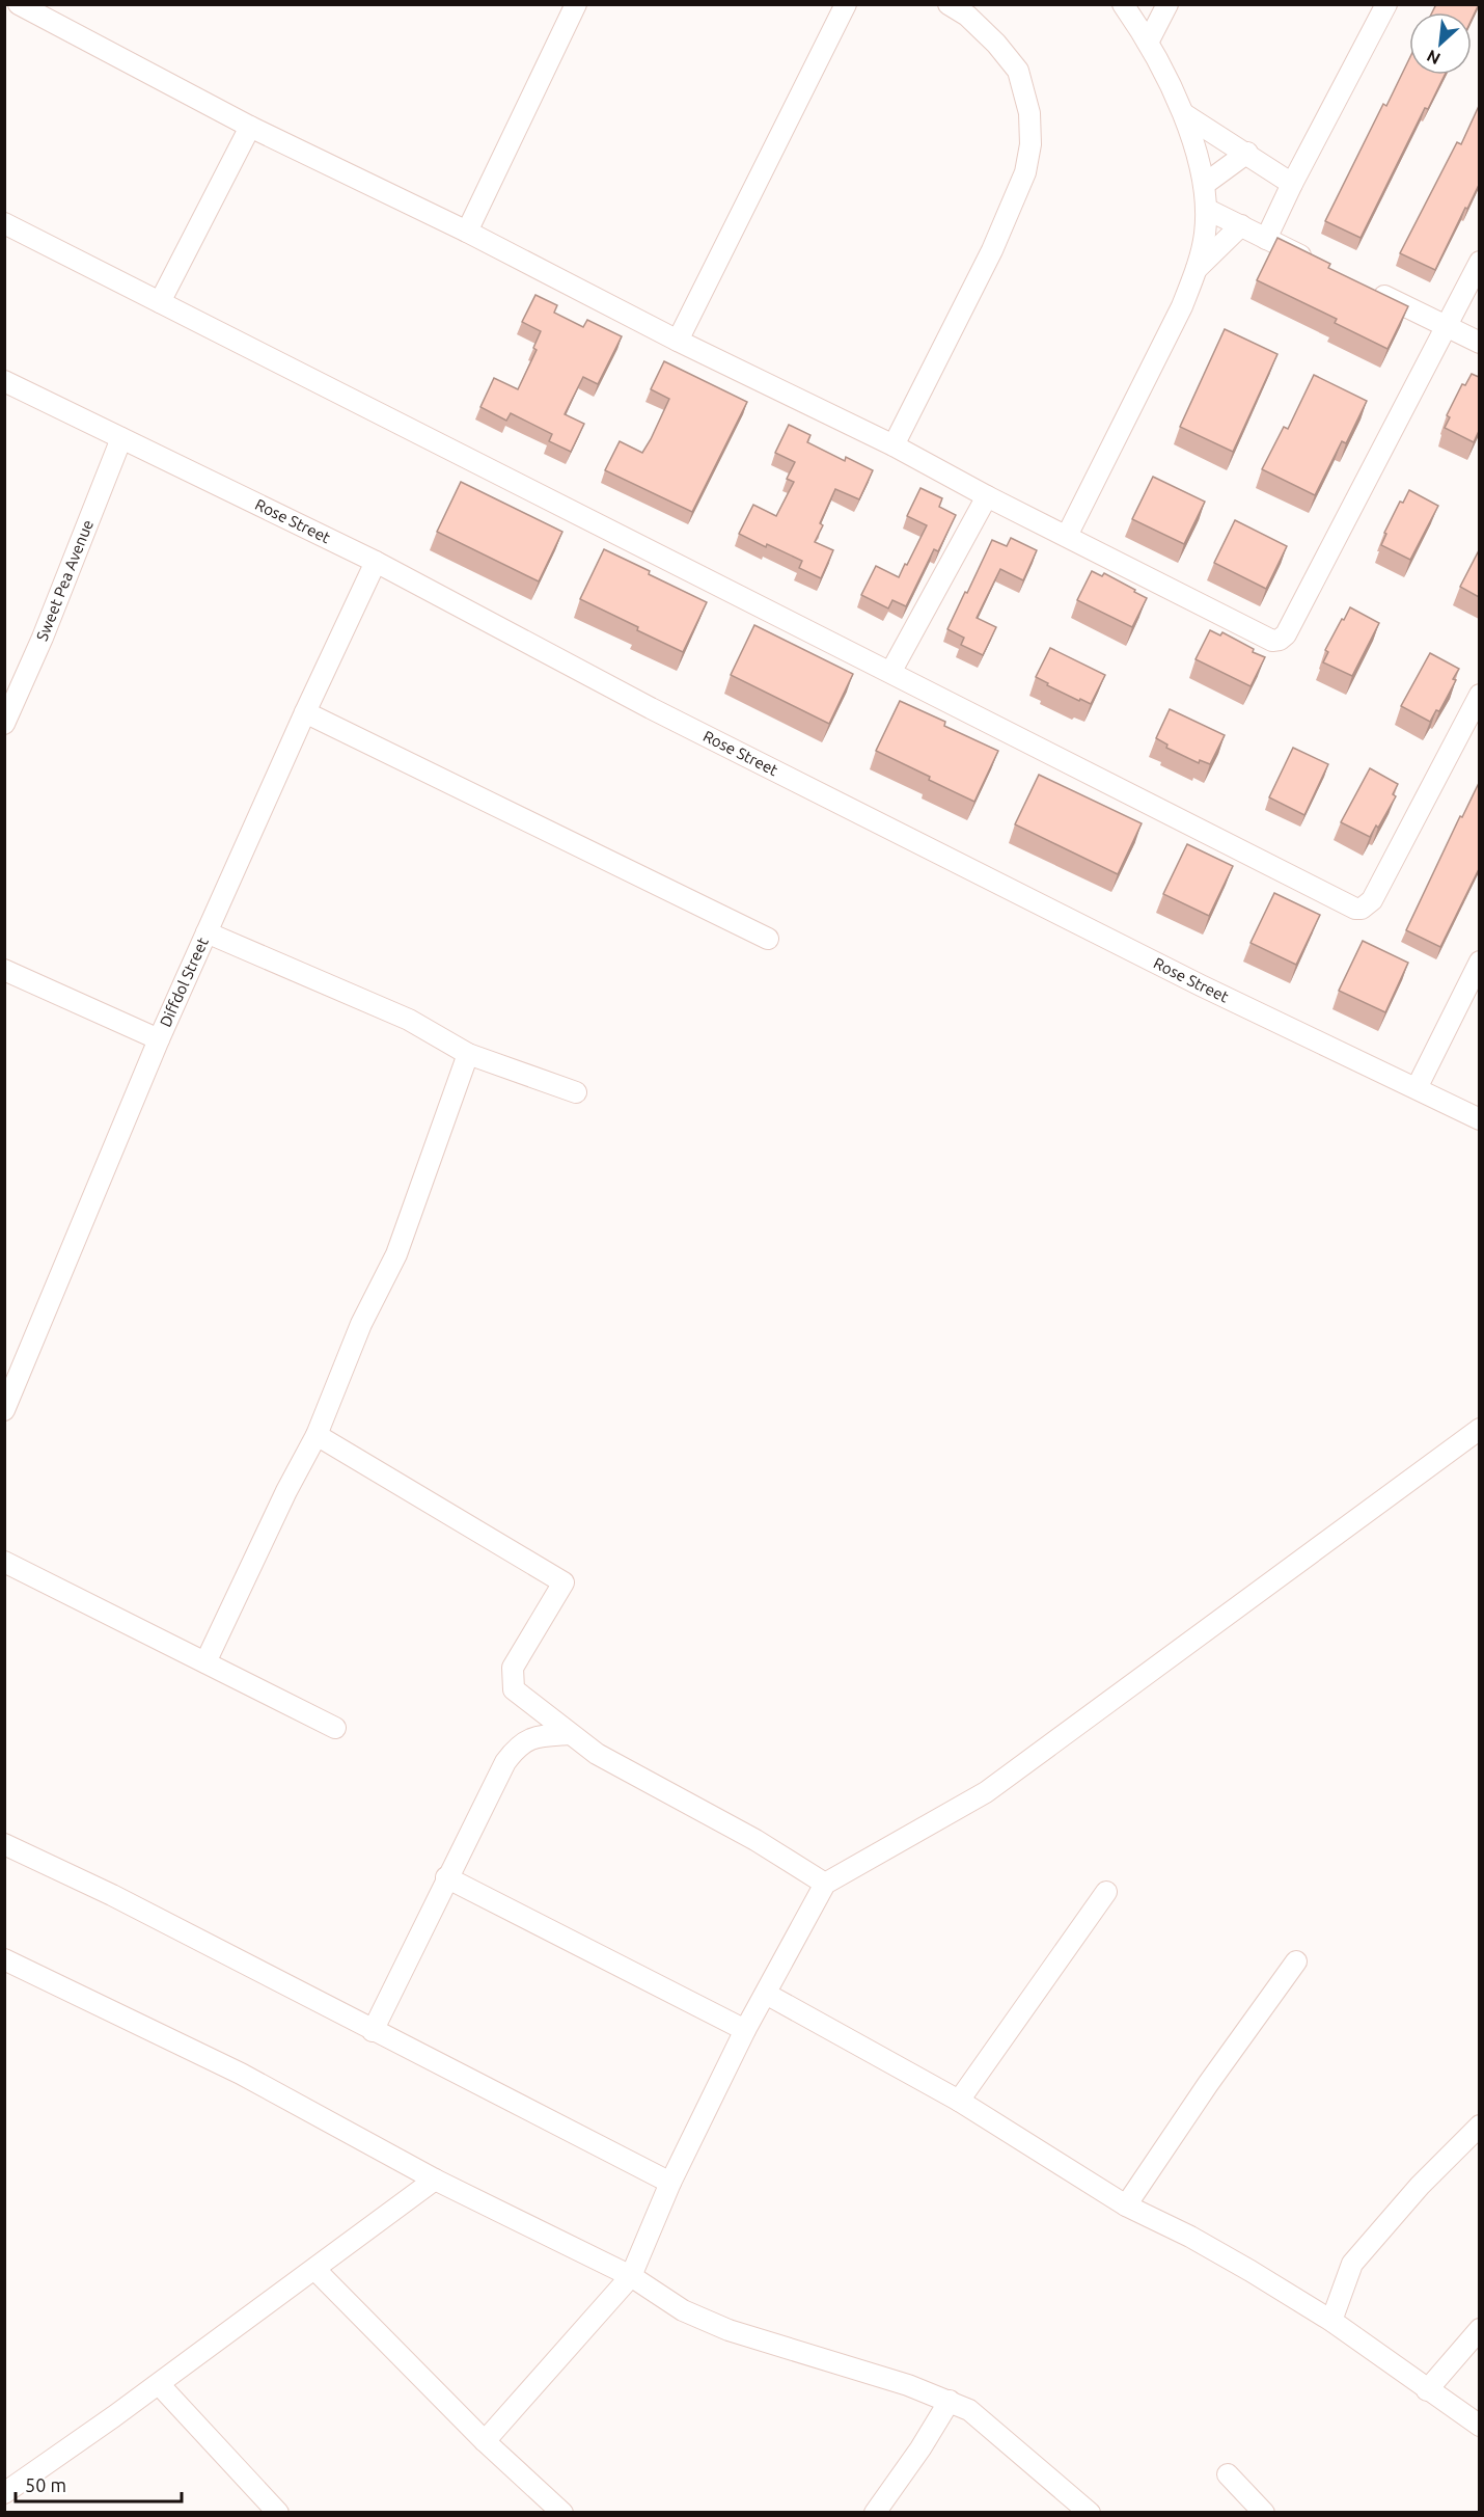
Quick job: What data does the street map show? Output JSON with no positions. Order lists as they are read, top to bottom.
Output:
{
  "streets": {
    "street": ["Rose Street", "Sweet Pea Avenue", "Diffdol Street"]
  },
  "crossings": [
    ["Rose Street", "Sweet Pea Avenue"],
    ["Rose Street", "Diffdol Street"]
  ],
  "scale_bar": "50 m",
  "north": "bottom left"
}
